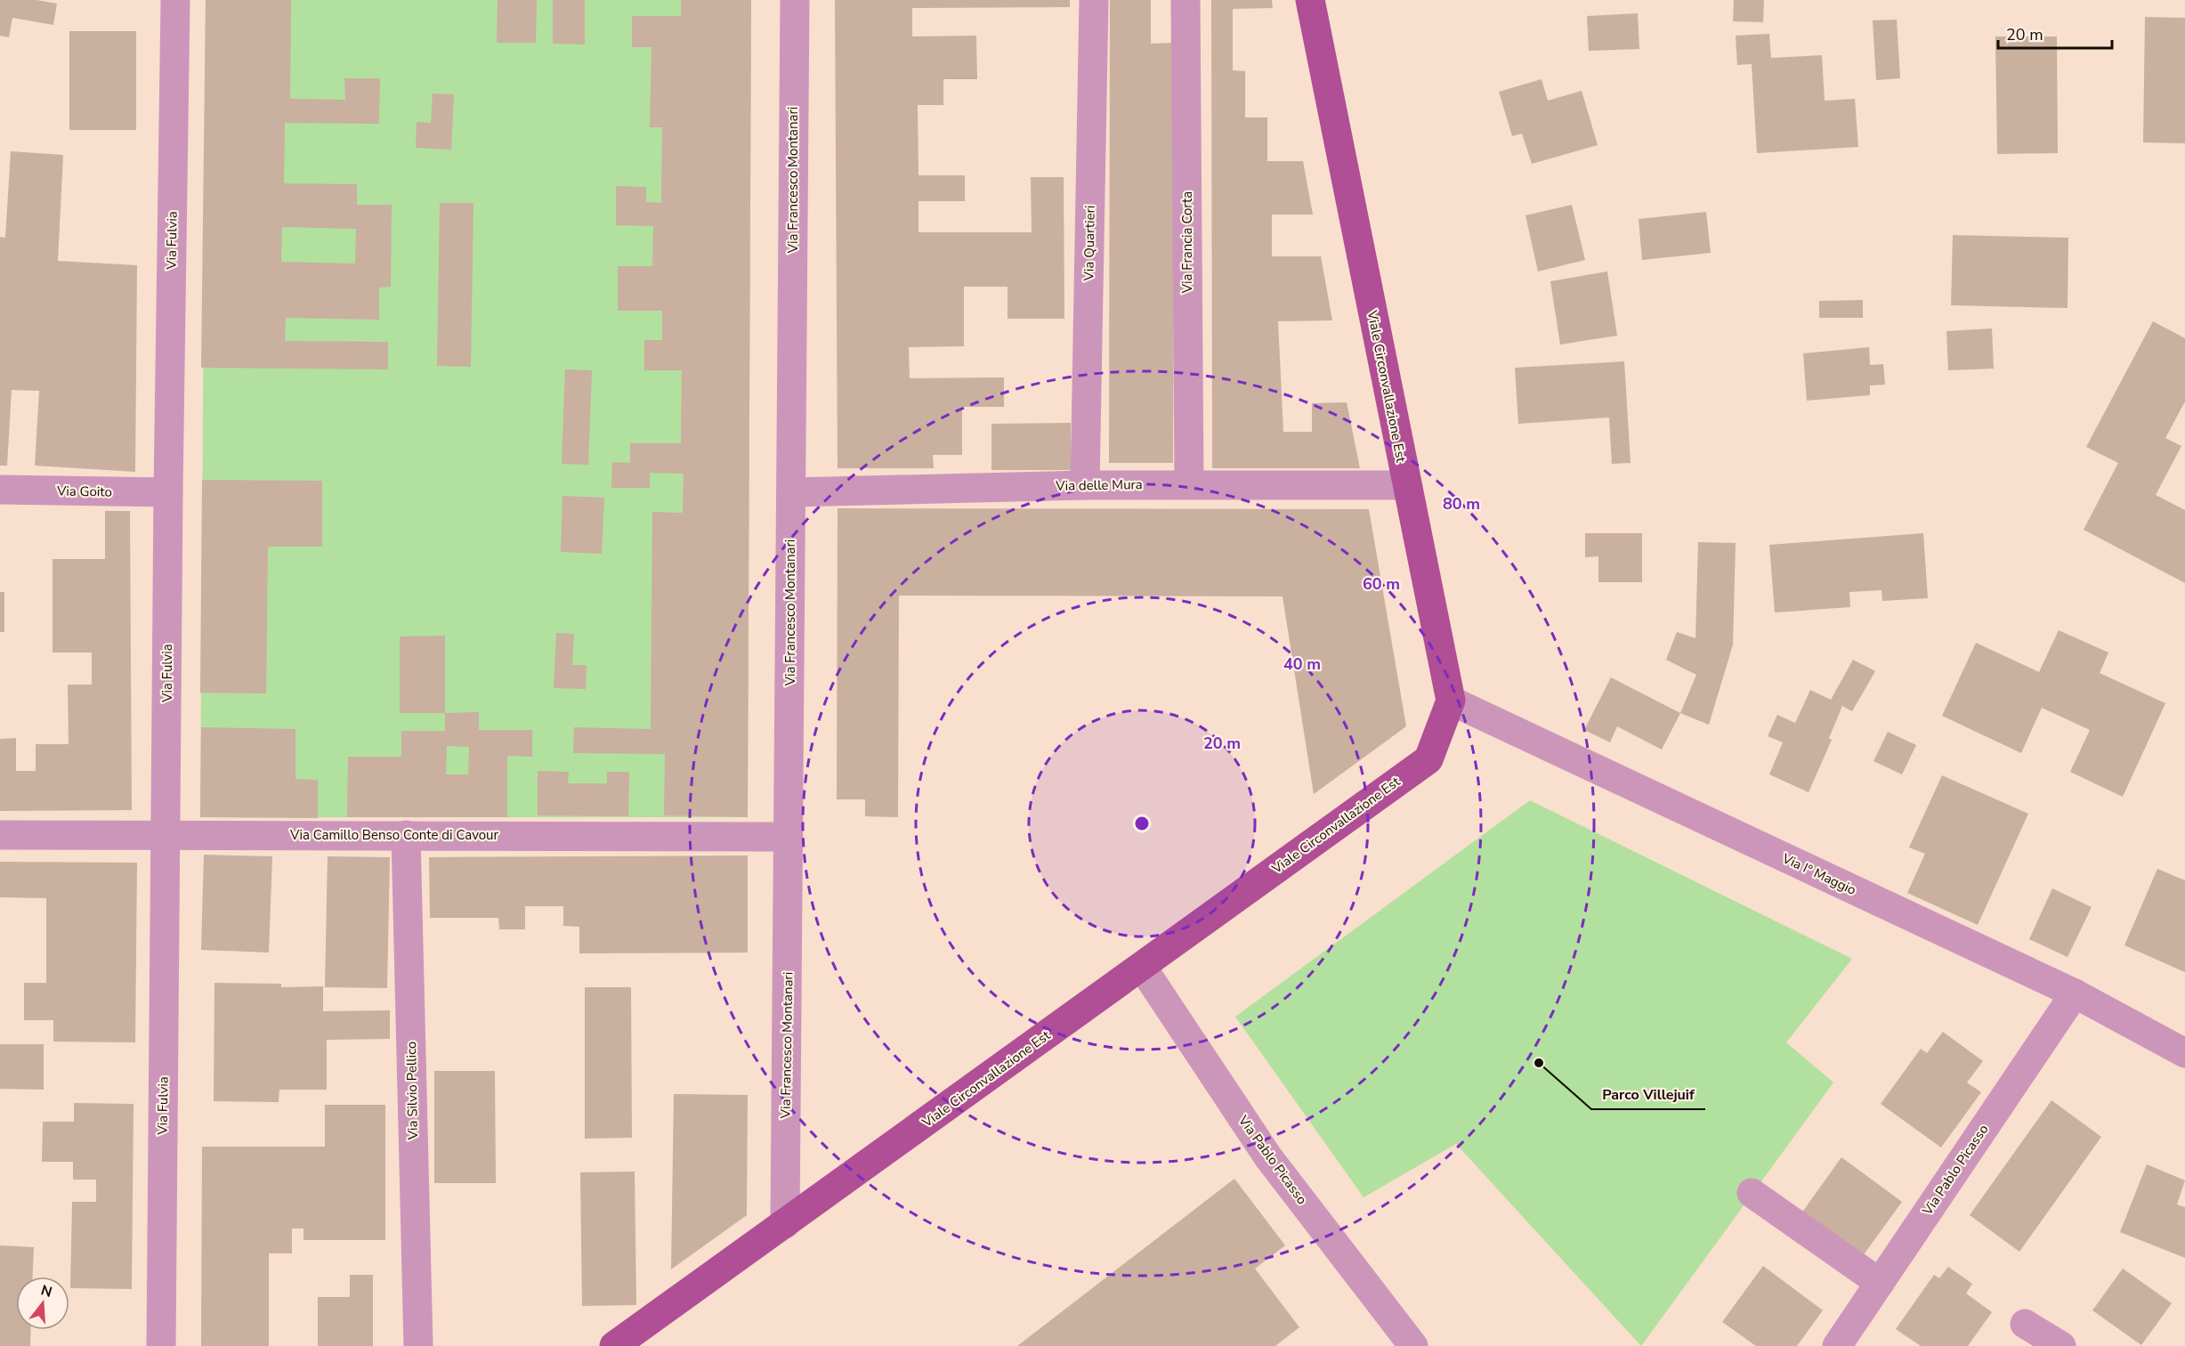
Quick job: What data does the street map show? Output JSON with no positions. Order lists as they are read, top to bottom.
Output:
{
  "streets": {
    "main road": ["Viale Circonvallazione Est"],
    "street": [
      "Via Francesco Montanari",
      "Via Fulvia",
      "Via Francia Corta",
      "Via Quartieri",
      "Via delle Mura",
      "Via Goito",
      "Via Camillo Benso Conte di Cavour",
      "Via I° Maggio",
      "Via Silvio Pellico",
      "Via Pablo Picasso"
    ]
  },
  "crossings": [
    ["Via Francesco Montanari", "Viale Circonvallazione Est"],
    ["Via Francesco Montanari", "Via delle Mura"],
    ["Via Francesco Montanari", "Via Camillo Benso Conte di Cavour"],
    ["Via Fulvia", "Via Goito"],
    ["Via Fulvia", "Via Camillo Benso Conte di Cavour"],
    ["Via Francia Corta", "Via delle Mura"],
    ["Via Quartieri", "Via delle Mura"],
    ["Viale Circonvallazione Est", "Via delle Mura"],
    ["Viale Circonvallazione Est", "Via I° Maggio"],
    ["Viale Circonvallazione Est", "Via Pablo Picasso"],
    ["Via Camillo Benso Conte di Cavour", "Via Silvio Pellico"],
    ["Via I° Maggio", "Via Pablo Picasso"]
  ],
  "places": ["Parco Villejuif"],
  "scale_bar": "20 m",
  "north": "top",
  "rings": [
    "80 m",
    "60 m",
    "40 m",
    "20 m"
  ]
}
